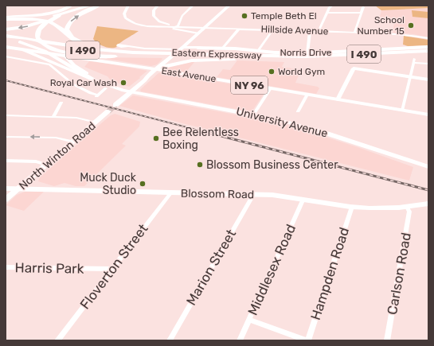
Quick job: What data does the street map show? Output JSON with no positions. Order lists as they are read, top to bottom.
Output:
{
  "streets": {
    "highway": ["I 490", "Eastern Expressway"],
    "main road": [
      "Norris Drive",
      "East Avenue",
      "NY 96",
      "North Winton Road"
    ],
    "street": [
      "Hillside Avenue",
      "University Avenue",
      "Blossom Road",
      "Floverton Street",
      "Marion Street",
      "Harris Park",
      "Middlesex Road",
      "Hampden Road",
      "Carlson Road"
    ]
  },
  "crossings": [
    ["East Avenue", "University Avenue"],
    ["North Winton Road", "Blossom Road"],
    ["Blossom Road", "Floverton Street"],
    ["Blossom Road", "Marion Street"],
    ["Blossom Road", "Middlesex Road"],
    ["Blossom Road", "Hampden Road"],
    ["Blossom Road", "Carlson Road"],
    ["Floverton Street", "Harris Park"]
  ],
  "places": [
    "Temple Beth El",
    "School Number 15",
    "World Gym",
    "Royal Car Wash",
    "Bee Relentless Boxing",
    "Blossom Business Center",
    "Muck Duck Studio"
  ]
}
